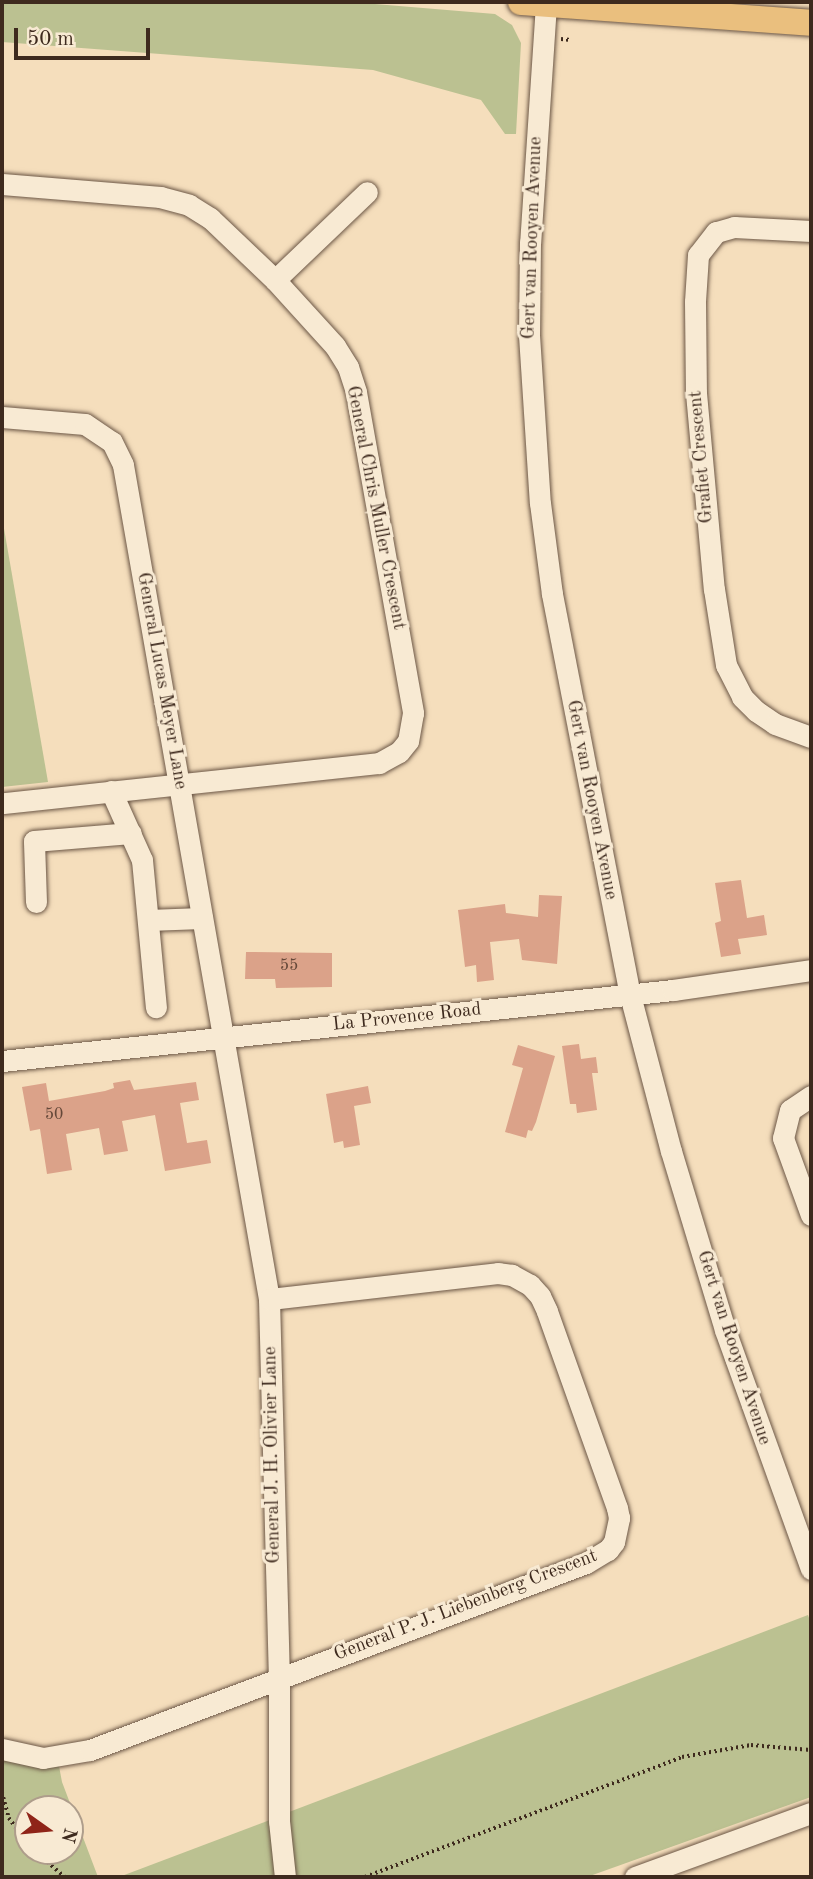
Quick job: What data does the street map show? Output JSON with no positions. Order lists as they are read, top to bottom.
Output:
{
  "streets": {
    "street": [
      "Gert van Rooyen Avenue",
      "Grafiet Crescent",
      "General Chris Muller Crescent",
      "General Lucas Meyer Lane",
      "La Provence Road",
      "General J. H. Olivier Lane",
      "General P. J. Liebenberg Crescent"
    ]
  },
  "crossings": [
    ["Gert van Rooyen Avenue", "La Provence Road"],
    ["General Chris Muller Crescent", "General Lucas Meyer Lane"],
    ["General Lucas Meyer Lane", "La Provence Road"],
    ["General Lucas Meyer Lane", "General J. H. Olivier Lane"],
    ["La Provence Road", "General J. H. Olivier Lane"],
    ["General J. H. Olivier Lane", "General P. J. Liebenberg Crescent"]
  ],
  "house_numbers": ["55", "50"],
  "scale_bar": "50 m",
  "north": "right"
}
